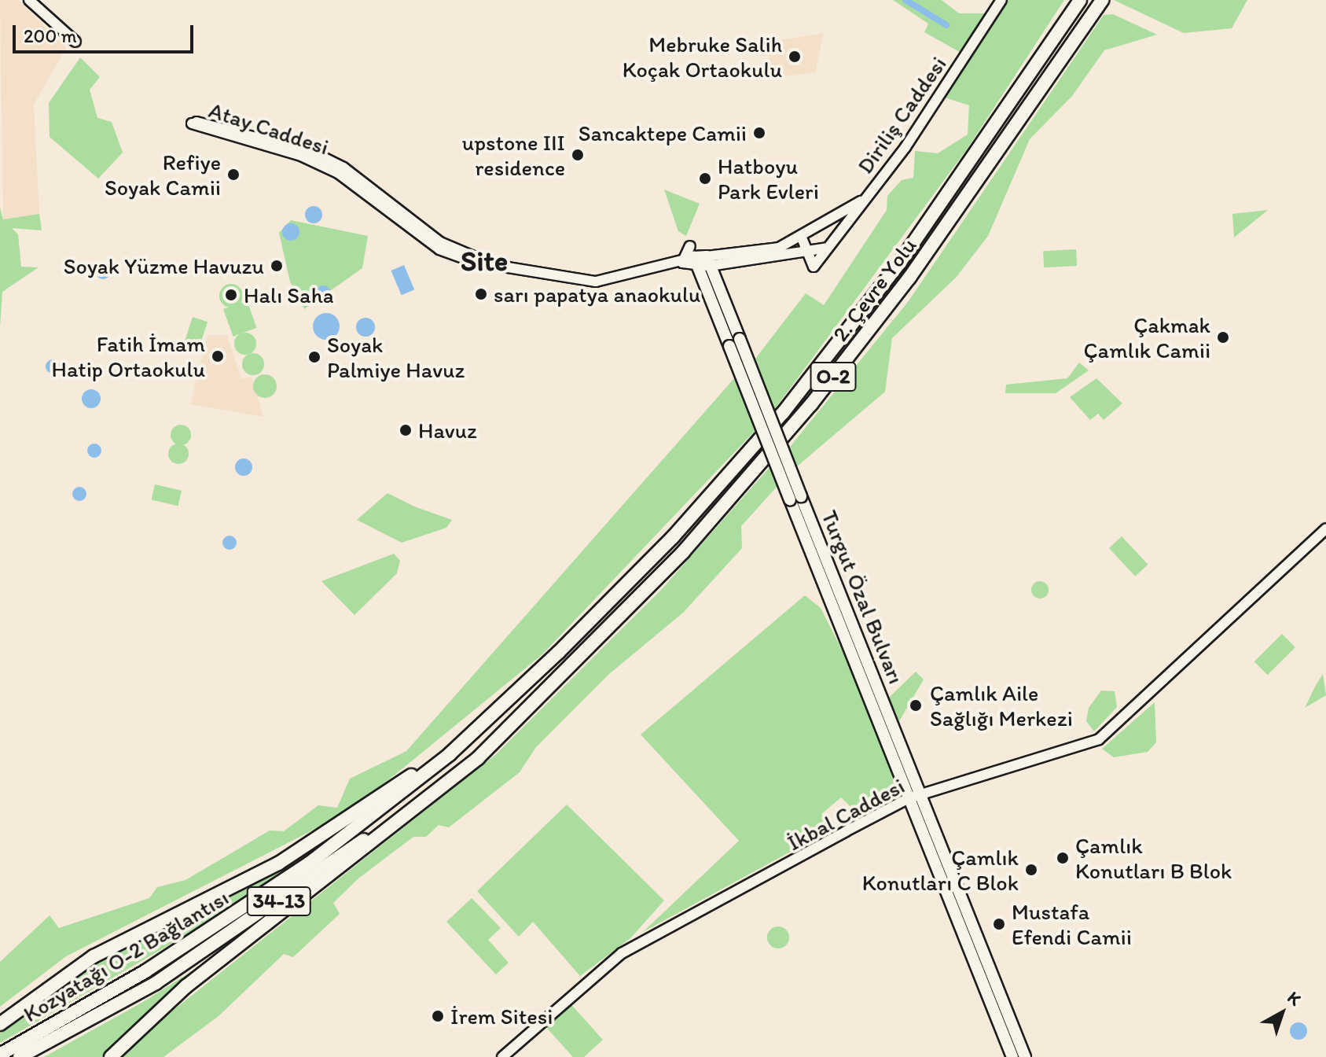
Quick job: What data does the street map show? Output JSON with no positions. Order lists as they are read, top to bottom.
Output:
{
  "streets": {
    "highway": [
      "2. Çevre Yolu",
      "O-2",
      "34-13",
      "Kozyatağı O-2 Bağlantısı"
    ],
    "main road": [
      "Diriliş Caddesi",
      "Atay Caddesi",
      "Turgut Özal Bulvarı",
      "İkbal Caddesi"
    ]
  },
  "crossings": [
    ["Diriliş Caddesi", "Atay Caddesi"],
    ["Atay Caddesi", "Turgut Özal Bulvarı"],
    ["2. Çevre Yolu", "Kozyatağı O-2 Bağlantısı"],
    ["Turgut Özal Bulvarı", "İkbal Caddesi"]
  ],
  "districts": ["Site"],
  "places": [
    "Mebruke Salih Koçak Ortaokulu",
    "Sancaktepe Camii",
    "upstone III residence",
    "Refiye Soyak Camii",
    "Hatboyu Park Evleri",
    "Soyak Yüzme Havuzu",
    "sarı papatya anaokulu",
    "Halı Saha",
    "Çakmak Çamlık Camii",
    "Fatih İmam Hatip Ortaokulu",
    "Soyak Palmiye Havuz",
    "Havuz",
    "Çamlık Aile Sağlığı Merkezi",
    "Çamlık Konutları B Blok",
    "Çamlık Konutları C Blok",
    "Mustafa Efendi Camii",
    "İrem Sitesi"
  ],
  "scale_bar": "200 m",
  "north": "top right"
}
